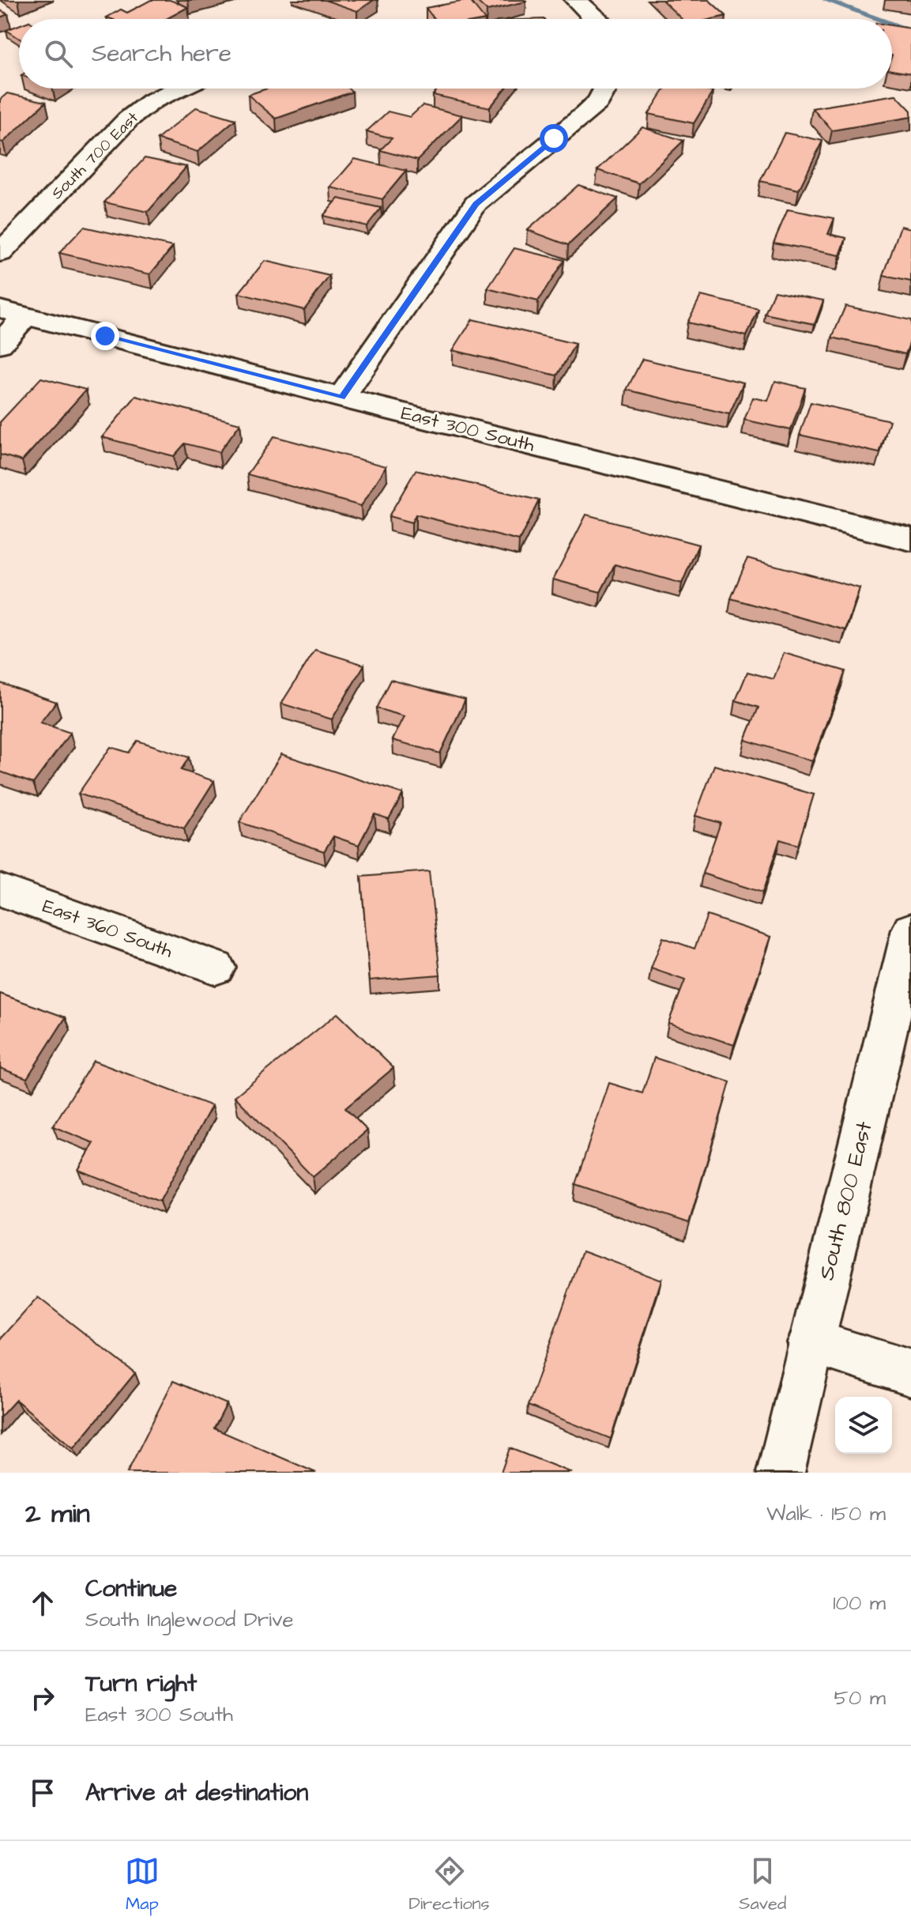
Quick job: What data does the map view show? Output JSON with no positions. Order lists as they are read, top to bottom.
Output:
{
  "streets": {
    "street": [
      "South 700 East",
      "East 300 South",
      "East 360 South",
      "South 800 East"
    ]
  },
  "page": {
    "search": "Search here",
    "heading": ["2 min", "Walk · 150 m"],
    "list": [
      ["Continue", "South Inglewood Drive", "100 m"],
      ["Turn right", "East 300 South", "50 m"],
      "Arrive at destination"
    ],
    "nav": ["Map", "Directions", "Saved"]
  }
}
